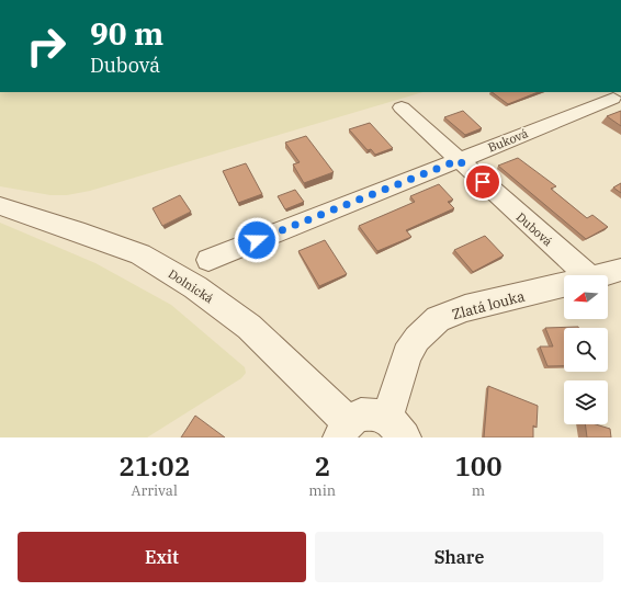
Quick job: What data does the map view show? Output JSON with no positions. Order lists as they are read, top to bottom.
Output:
{
  "streets": {
    "street": [
      "Buková",
      "Dubová",
      "Dolnická",
      "Zlatá louka"
    ]
  },
  "crossings": [
    ["Buková", "Dubová"]
  ],
  "north": "left",
  "page": {
    "turn": ["90 m", "Dubová"],
    "eta": [
      "21:02",
      "Arrival",
      "2",
      "min",
      "100",
      "m"
    ],
    "buttons": ["Exit", "Share"]
  }
}
